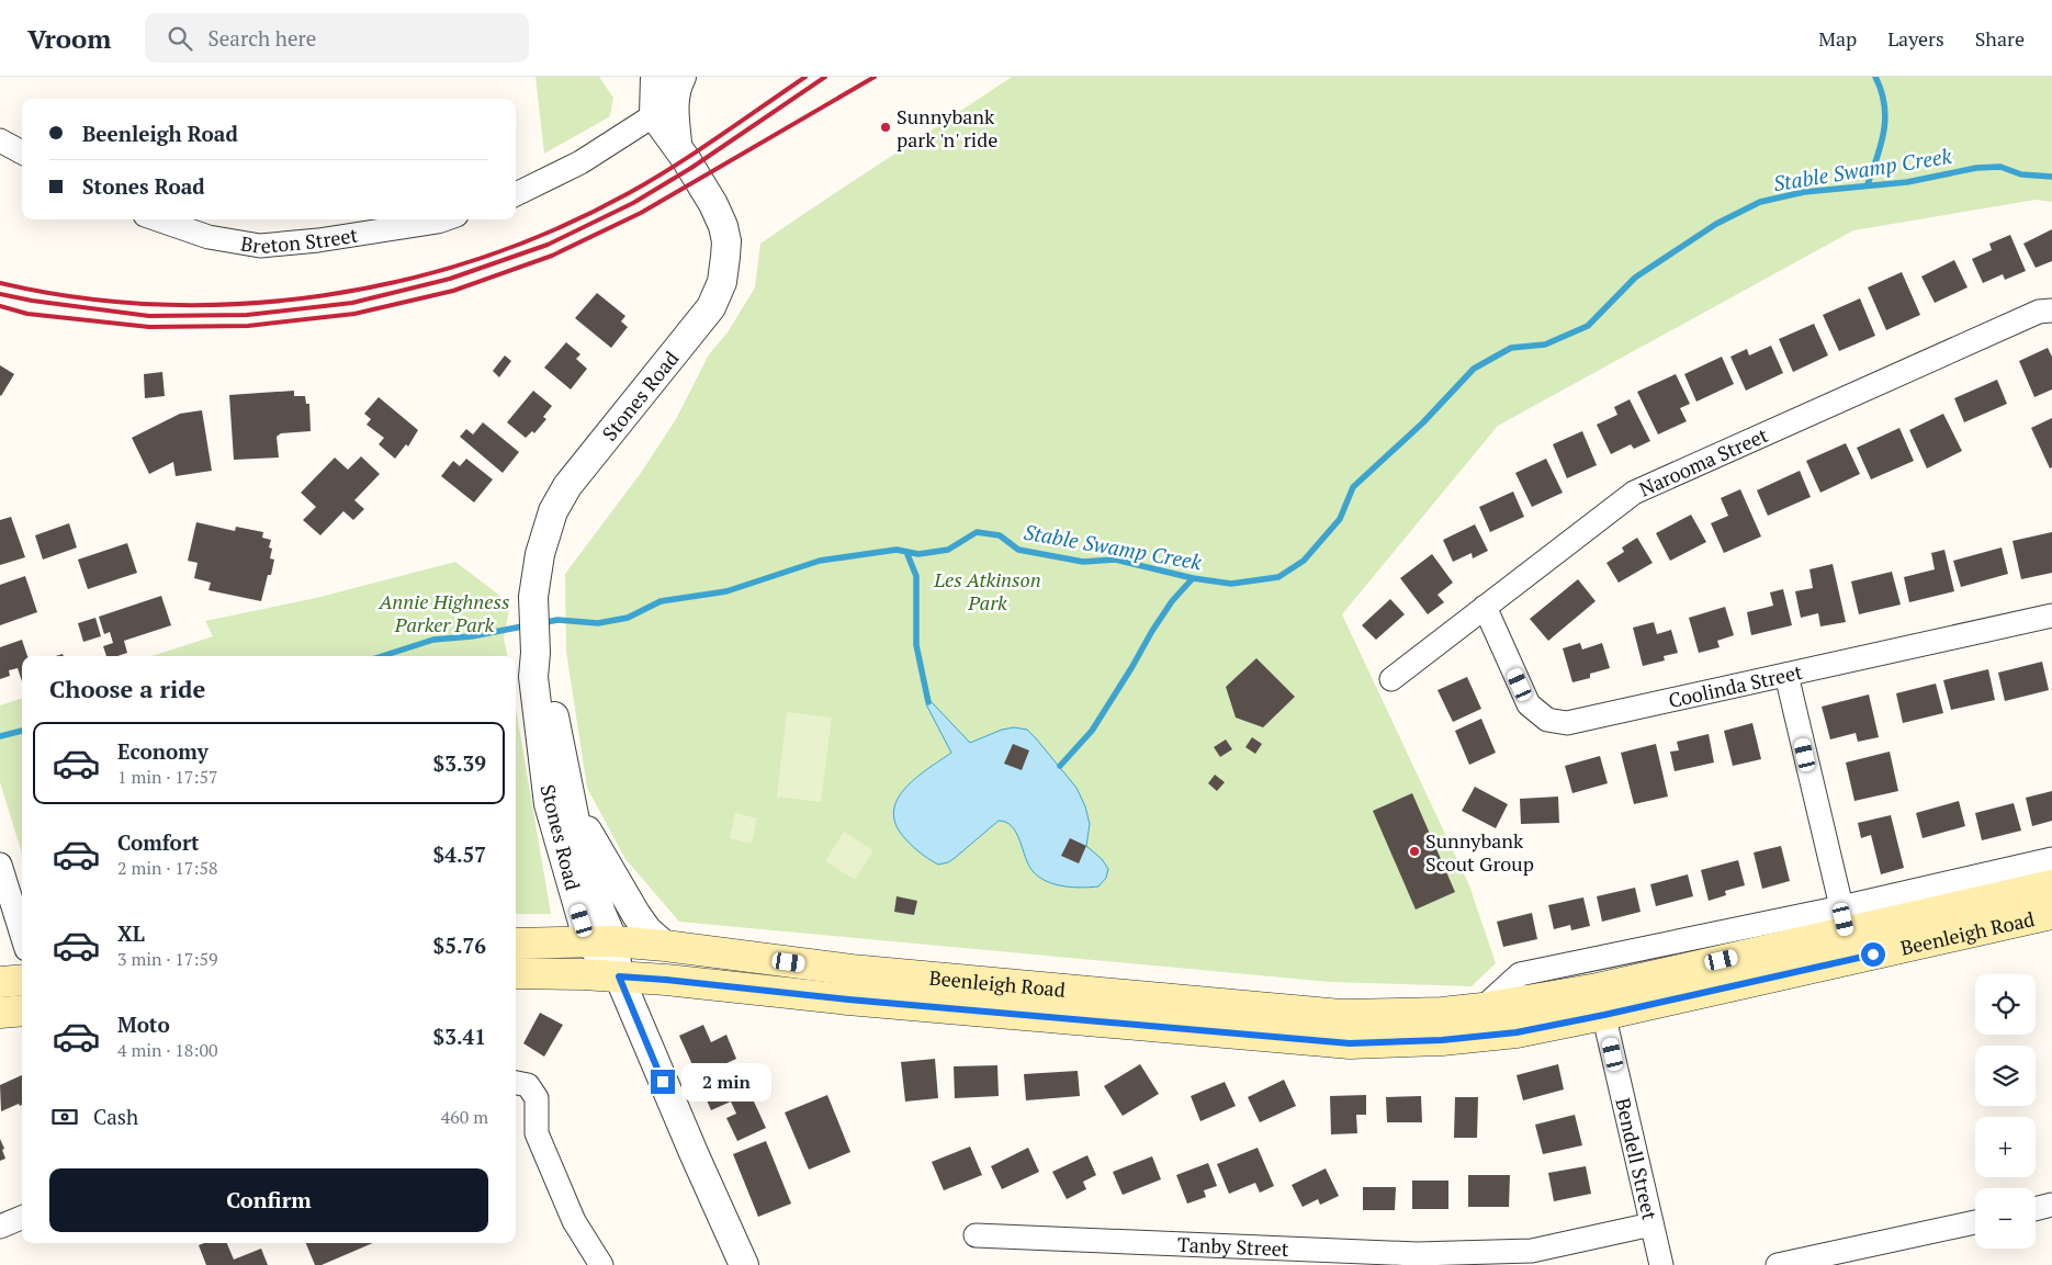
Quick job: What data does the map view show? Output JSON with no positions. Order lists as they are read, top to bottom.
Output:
{
  "streets": {
    "main road": ["Beenleigh Road"],
    "street": [
      "Breton Street",
      "Stones Road",
      "Narooma Street",
      "Coolinda Street",
      "Bendell Street",
      "Tanby Street"
    ]
  },
  "crossings": [
    ["Stones Road", "Beenleigh Road"],
    ["Narooma Street", "Coolinda Street"],
    ["Beenleigh Road", "Bendell Street"],
    ["Bendell Street", "Tanby Street"]
  ],
  "water": ["Stable Swamp Creek"],
  "parks": ["Les Atkinson Park", "Annie Highness Parker Park"],
  "places": ["Sunnybank park 'n' ride", "Sunnybank Scout Group"],
  "page": {
    "header": "Vroom",
    "search": "Search here",
    "nav": ["Map", "Layers", "Share"],
    "banner": ["Beenleigh Road", "Stones Road"],
    "heading": "Choose a ride",
    "list": [
      {
        "name": "Economy",
        "note": "1 min · 17:57",
        "value": "$3.39"
      },
      {
        "name": "Comfort",
        "note": "2 min · 17:58",
        "value": "$4.57"
      },
      {
        "name": "XL",
        "note": "3 min · 17:59",
        "value": "$5.76"
      },
      {
        "name": "Moto",
        "note": "4 min · 18:00",
        "value": "$3.41"
      }
    ],
    "map_buttons": ["+", "−"],
    "bubble": "2 min",
    "pay": ["Cash", "460 m"],
    "buttons": "Confirm"
  }
}
